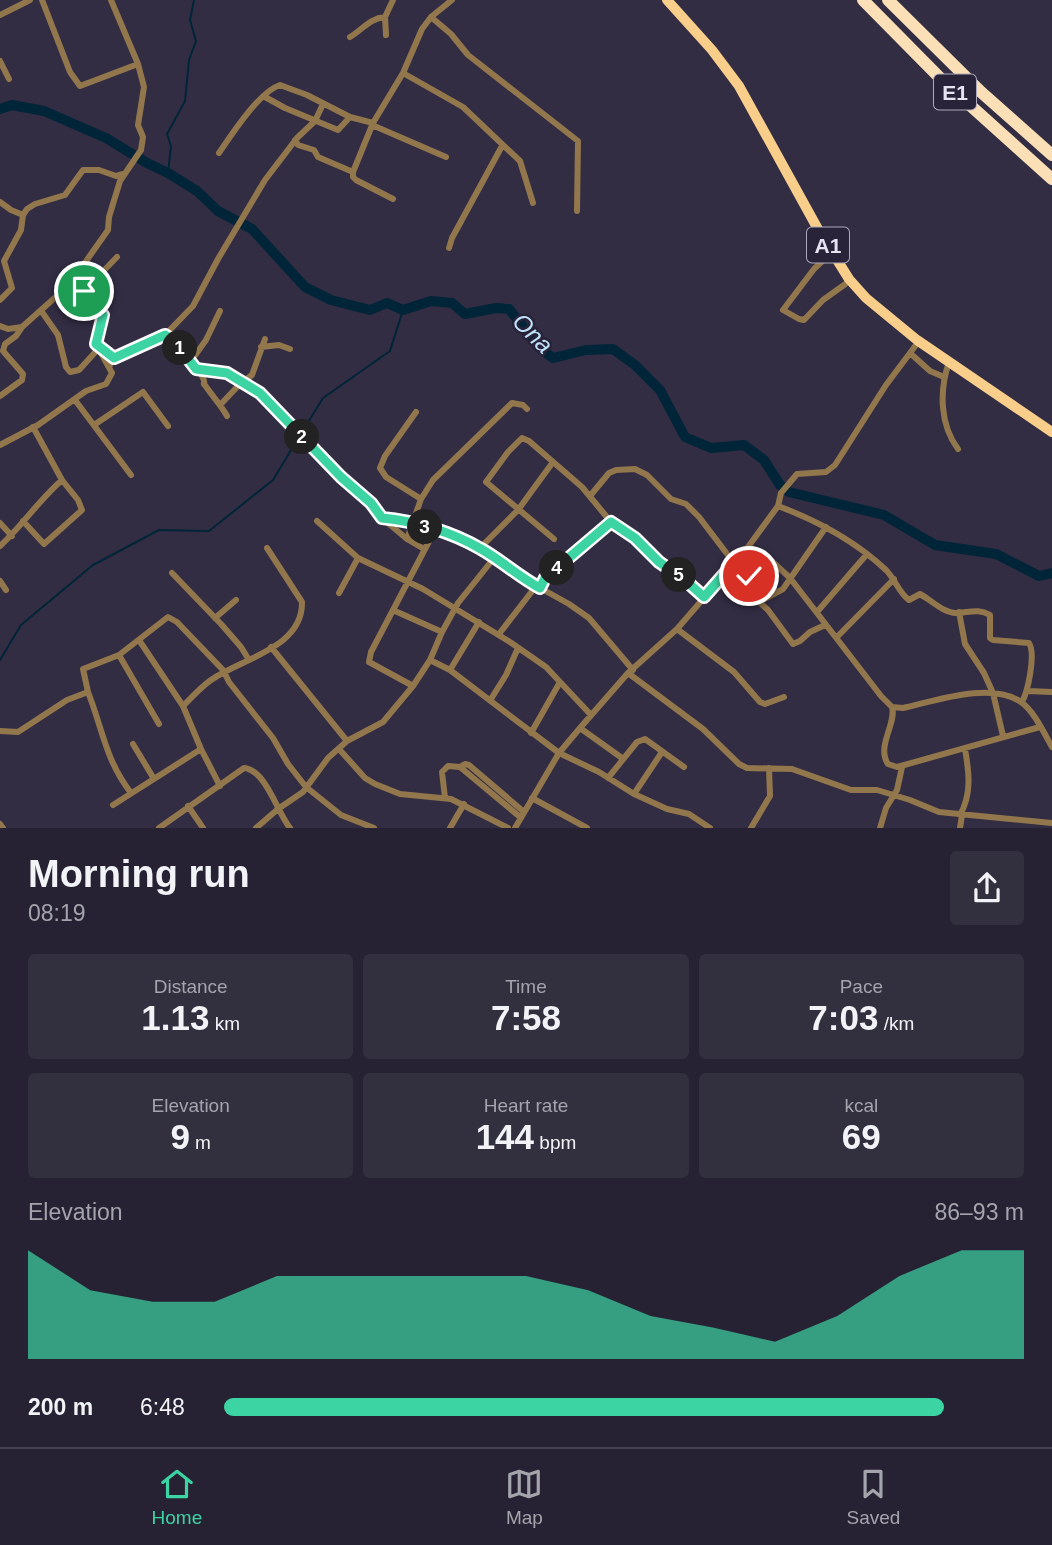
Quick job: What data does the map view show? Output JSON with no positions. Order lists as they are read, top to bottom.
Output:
{
  "streets": {
    "highway": ["E1", "A1"]
  },
  "water": ["Ona"],
  "page": {
    "pins": [
      "1",
      "2",
      "3",
      "4",
      "5"
    ],
    "heading": ["Morning run", "08:19"],
    "stats": [
      ["Distance", "1.13 km"],
      ["Time", "7:58"],
      ["Pace", "7:03 /km"],
      ["Elevation", "9 m"],
      ["Heart rate", "144 bpm"],
      ["kcal", "69"]
    ],
    "chart": ["Elevation", "86–93 m"],
    "list": [
      {
        "name": "200 m",
        "note": "6:48"
      }
    ],
    "tabs": ["Home", "Map", "Saved"]
  }
}
